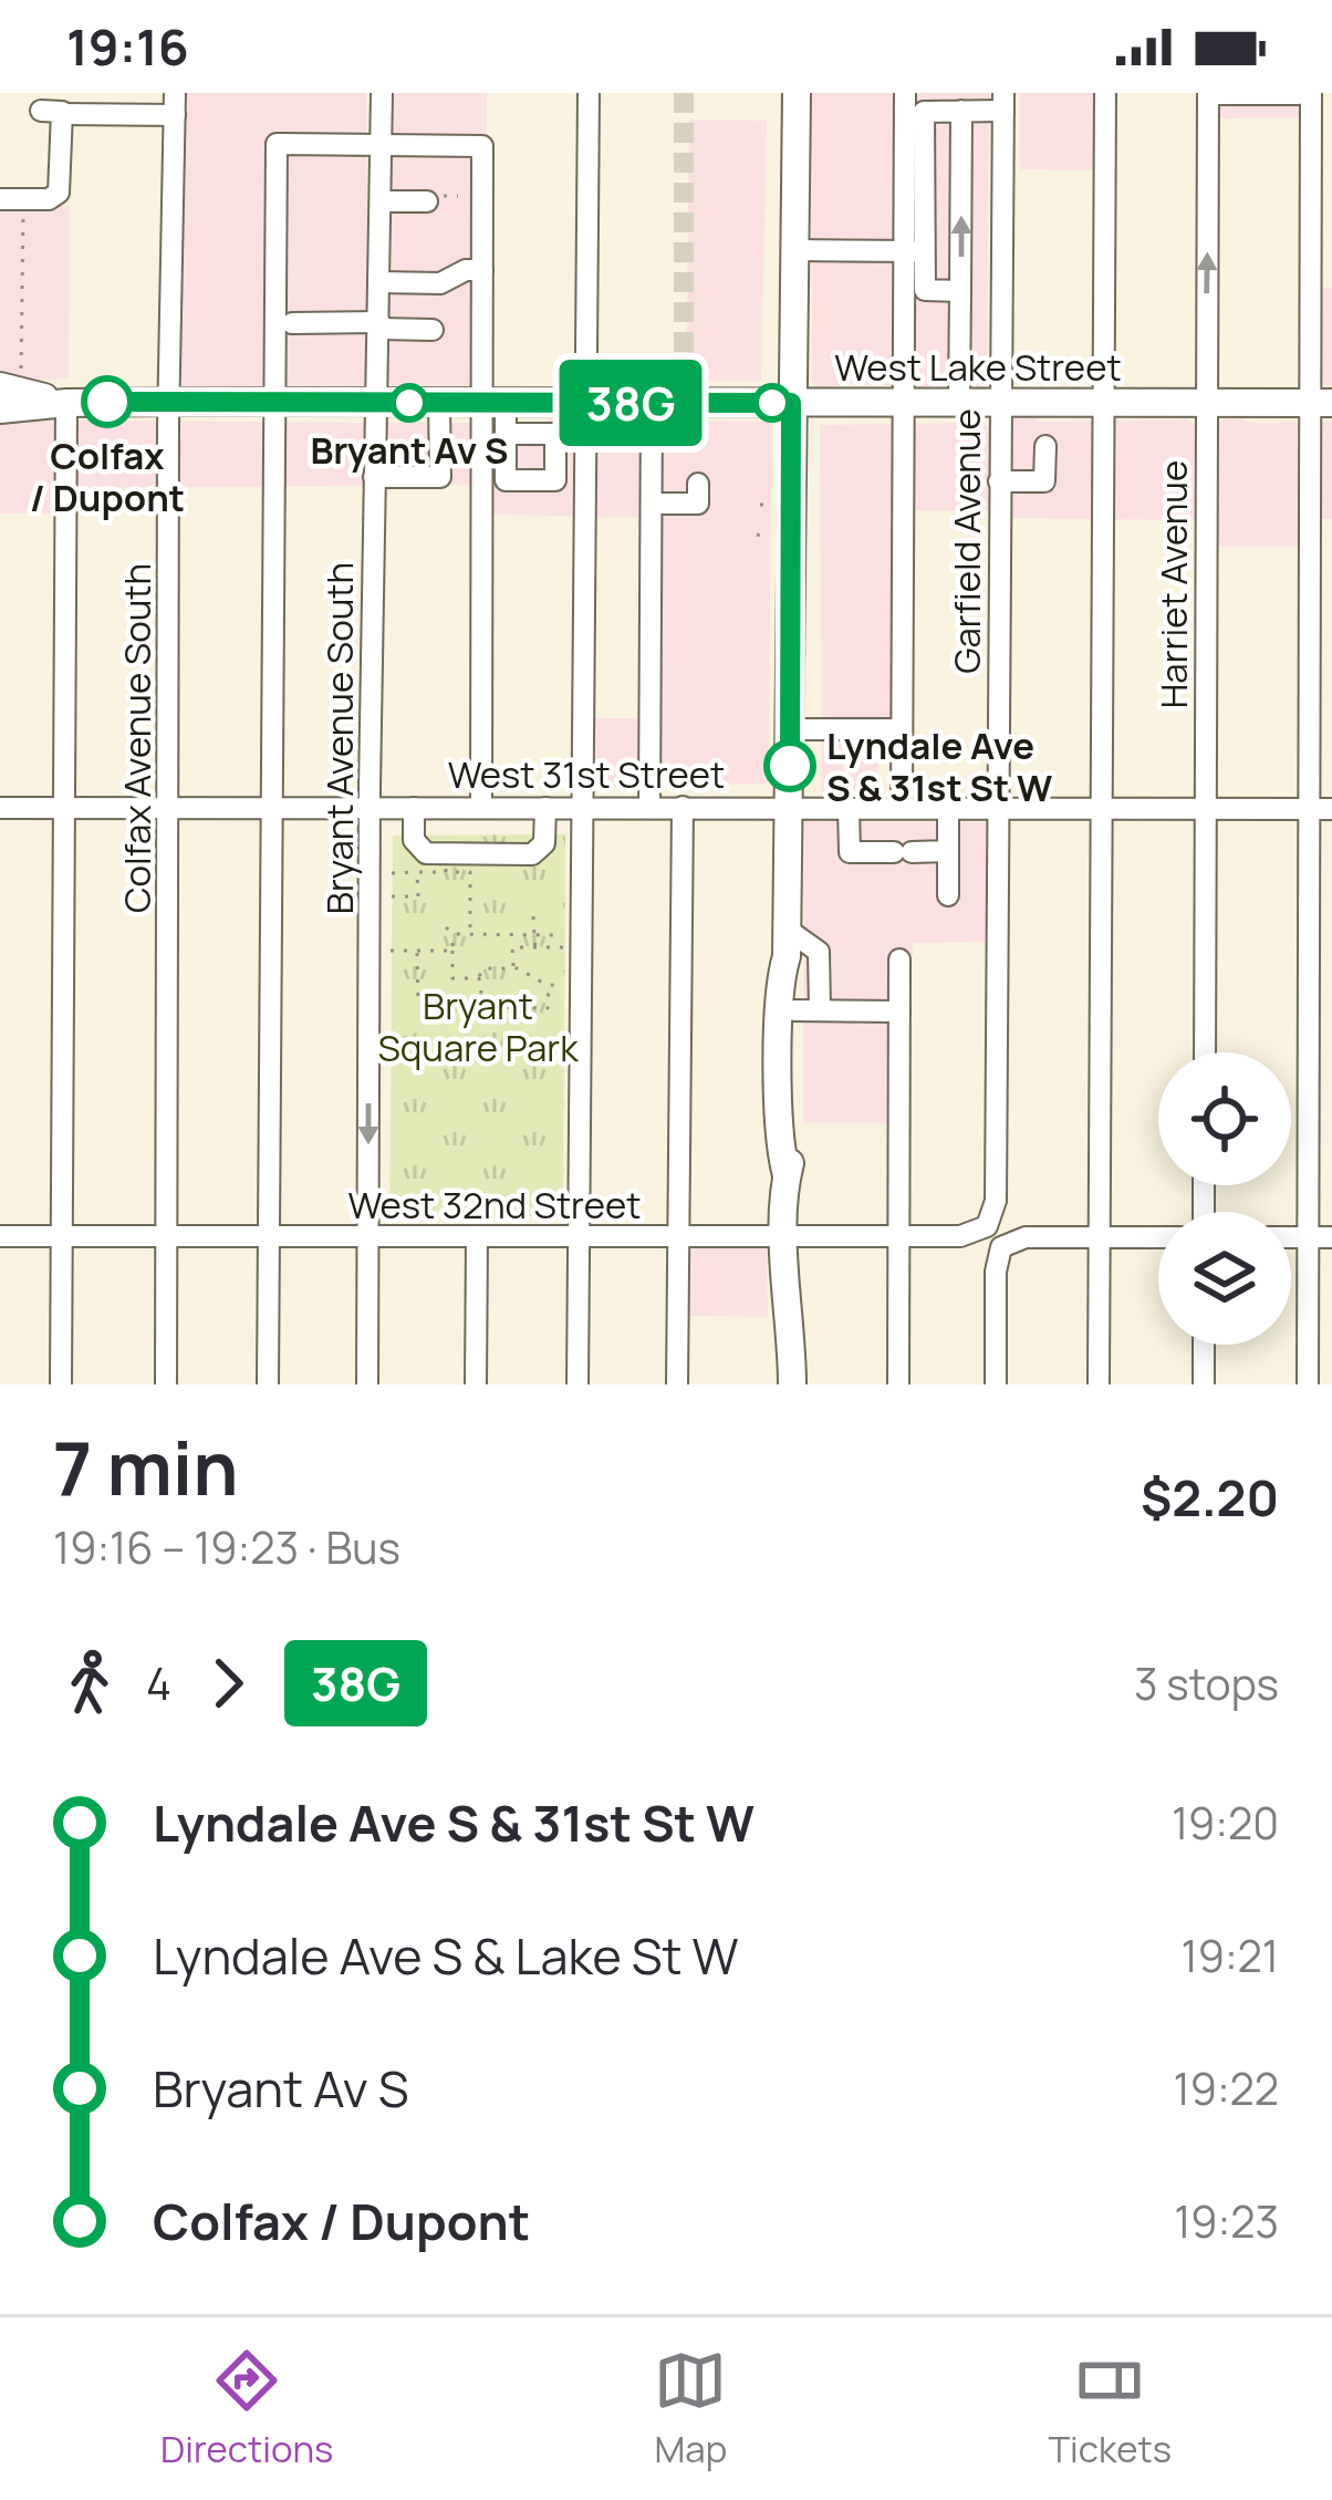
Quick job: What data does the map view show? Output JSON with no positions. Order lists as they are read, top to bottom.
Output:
{
  "streets": {
    "main road": ["West Lake Street"],
    "street": [
      "Garfield Avenue",
      "Harriet Avenue",
      "Colfax Avenue South",
      "Bryant Avenue South",
      "West 31st Street",
      "West 32nd Street"
    ]
  },
  "crossings": [
    ["West Lake Street", "Garfield Avenue"],
    ["West Lake Street", "Harriet Avenue"],
    ["West Lake Street", "Colfax Avenue South"],
    ["West Lake Street", "Bryant Avenue South"],
    ["Garfield Avenue", "West 31st Street"],
    ["Garfield Avenue", "West 32nd Street"],
    ["Harriet Avenue", "West 31st Street"],
    ["Colfax Avenue South", "West 31st Street"],
    ["Colfax Avenue South", "West 32nd Street"],
    ["Bryant Avenue South", "West 31st Street"],
    ["Bryant Avenue South", "West 32nd Street"]
  ],
  "parks": ["Bryant Square Park"],
  "places": ["Colfax / Dupont", "Bryant Av S", "Lyndale Ave S & 31st St W"],
  "lines": ["bus line 38G"],
  "page": {
    "status": "19:16",
    "on_map": "38G",
    "heading": ["7 min", "19:16 – 19:23 · Bus", "$2.20"],
    "legs": ["4", "38G", "3 stops"],
    "list": [
      {
        "name": "Lyndale Ave S & 31st St W",
        "value": "19:20"
      },
      {
        "name": "Lyndale Ave S & Lake St W",
        "value": "19:21"
      },
      {
        "name": "Bryant Av S",
        "value": "19:22"
      },
      {
        "name": "Colfax / Dupont",
        "value": "19:23"
      }
    ],
    "tabs": ["Directions", "Map", "Tickets"]
  }
}
